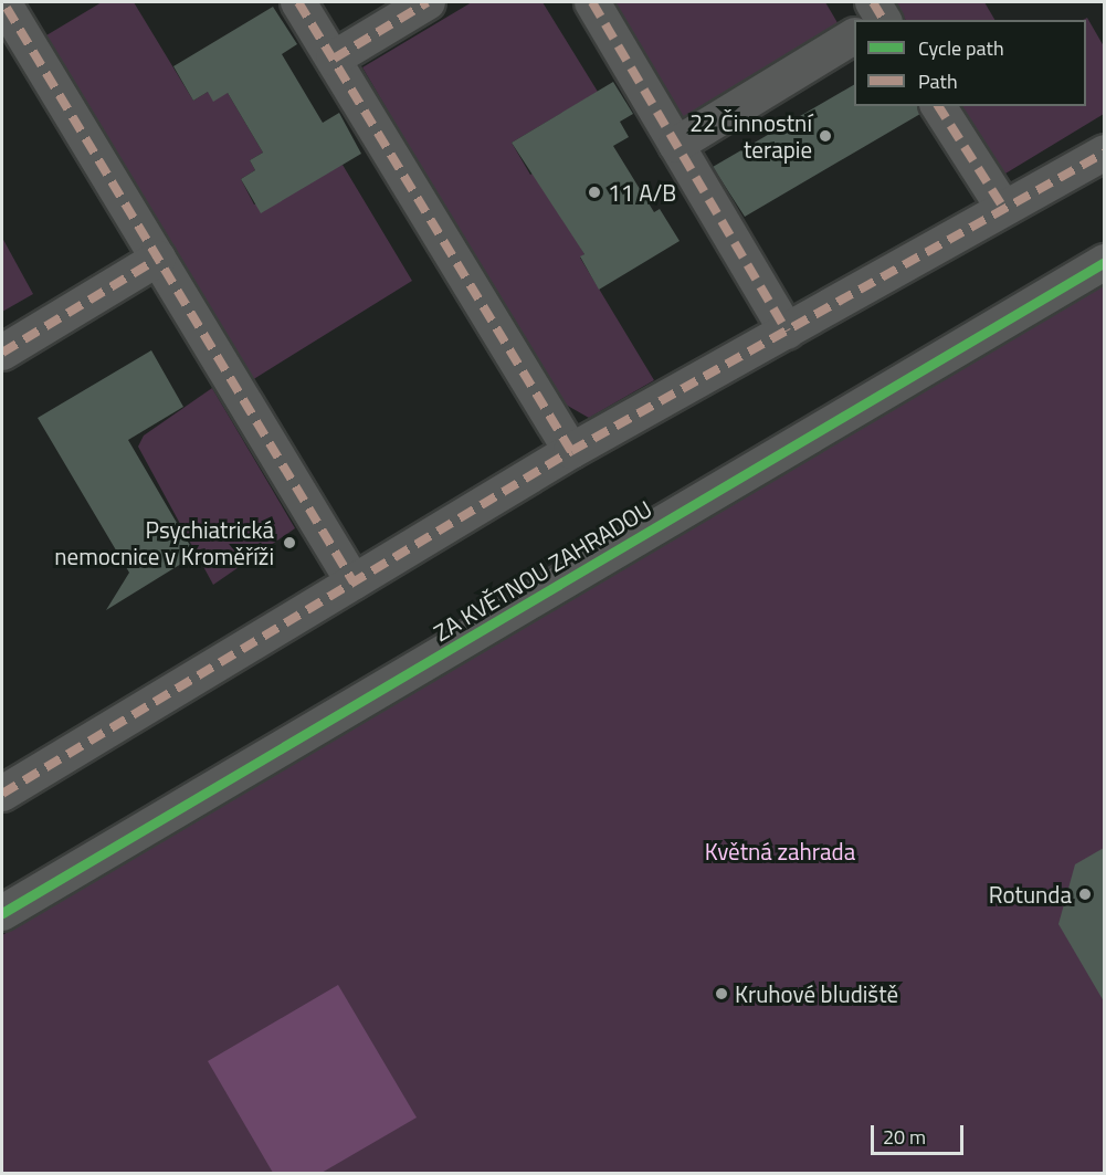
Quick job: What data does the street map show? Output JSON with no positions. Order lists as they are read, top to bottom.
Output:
{
  "streets": {
    "street": ["ZA KVĚTNOU ZAHRADOU"]
  },
  "parks": ["Květná zahrada"],
  "places": [
    "22 Činnostní terapie",
    "11 A/B",
    "Psychiatrická nemocnice v Kroměříži",
    "Rotunda",
    "Kruhové bludiště"
  ],
  "legend": ["Cycle path", "Path"],
  "scale_bar": "20 m"
}
